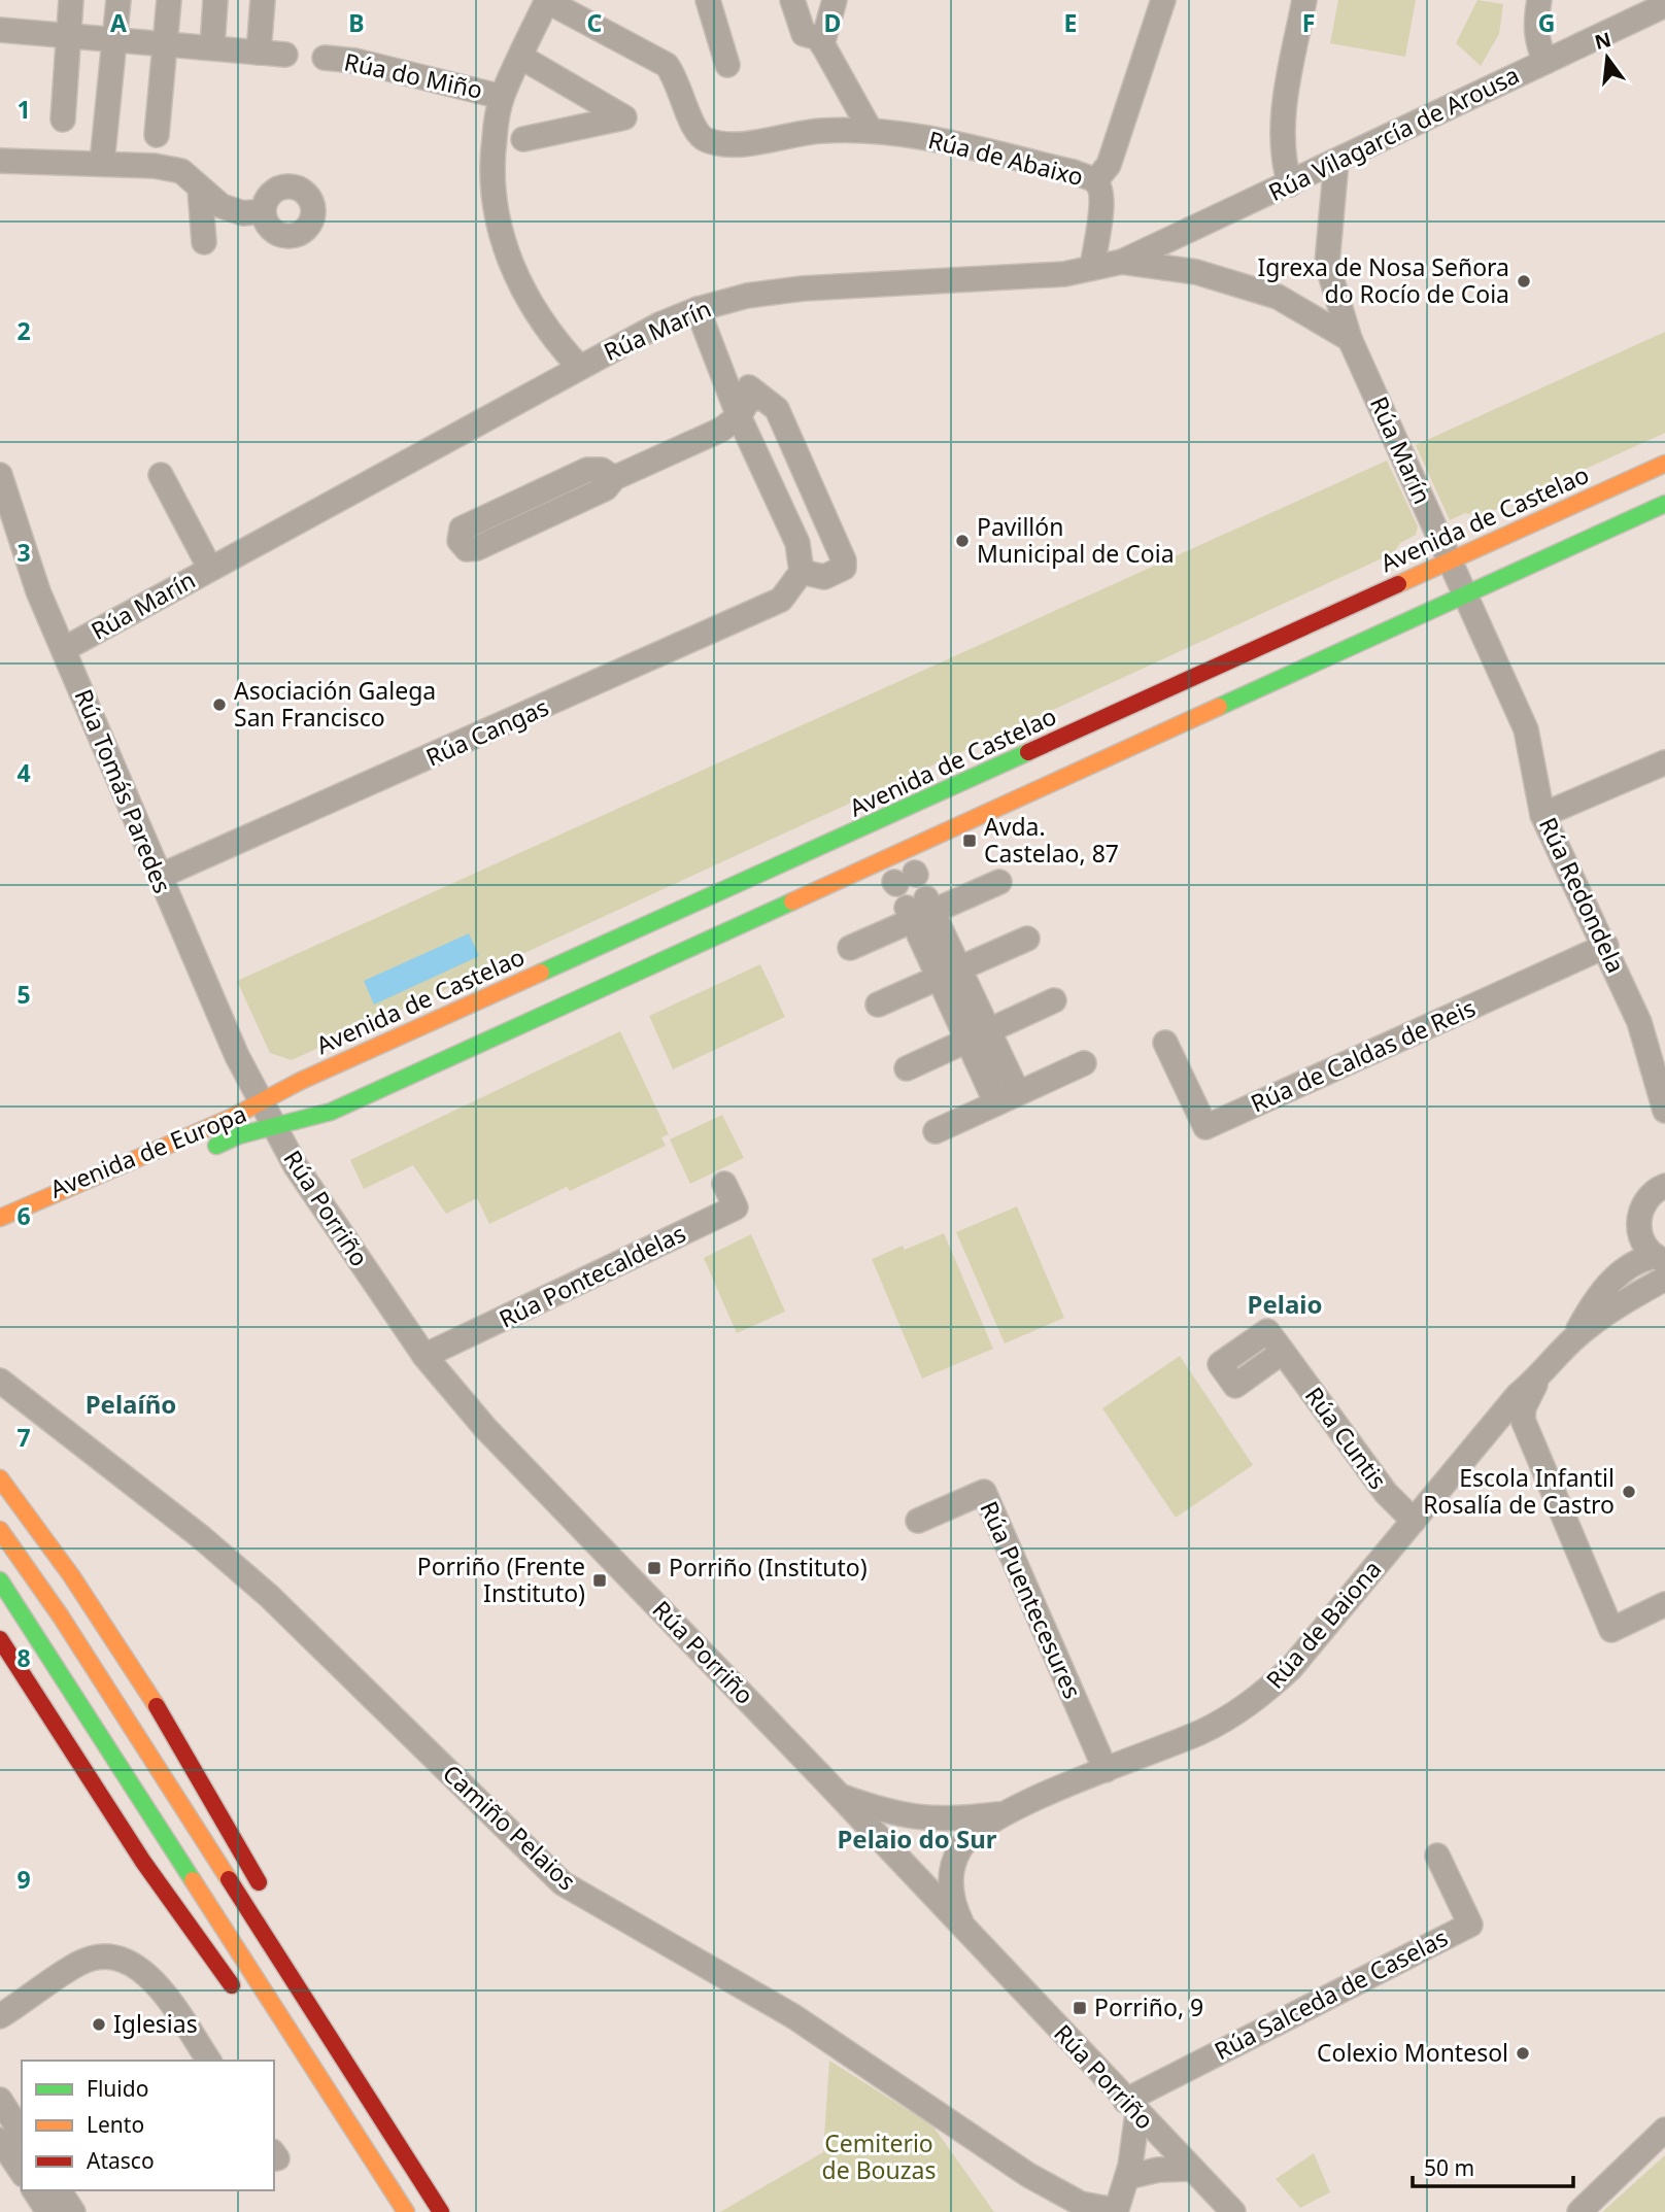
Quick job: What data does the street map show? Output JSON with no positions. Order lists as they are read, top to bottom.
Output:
{
  "streets": {
    "main road": ["Avenida de Castelao", "Avenida de Europa"],
    "street": [
      "Rúa do Miño",
      "Rúa Vilagarcía de Arousa",
      "Rúa de Abaixo",
      "Rúa Marín",
      "Rúa Cangas",
      "Rúa Tomás Paredes",
      "Rúa Redondela",
      "Rúa de Caldas de Reis",
      "Rúa Porriño",
      "Rúa Pontecaldelas",
      "Rúa Cuntis",
      "Rúa Puentecesures",
      "Rúa de Baiona",
      "Camiño Pelaios",
      "Rúa Salceda de Caselas"
    ]
  },
  "crossings": [
    ["Rúa Vilagarcía de Arousa", "Rúa Marín"],
    ["Rúa de Abaixo", "Rúa Marín"],
    ["Rúa Marín", "Avenida de Castelao"],
    ["Rúa Marín", "Rúa Tomás Paredes"],
    ["Rúa Marín", "Rúa Redondela"],
    ["Avenida de Castelao", "Rúa Tomás Paredes"],
    ["Avenida de Castelao", "Rúa Redondela"],
    ["Avenida de Castelao", "Avenida de Europa"],
    ["Avenida de Castelao", "Rúa Porriño"],
    ["Rúa Cangas", "Rúa Tomás Paredes"],
    ["Rúa Tomás Paredes", "Avenida de Europa"],
    ["Rúa Tomás Paredes", "Rúa Porriño"],
    ["Rúa Redondela", "Rúa de Caldas de Reis"],
    ["Avenida de Europa", "Rúa Porriño"],
    ["Rúa Porriño", "Rúa Pontecaldelas"],
    ["Rúa Porriño", "Rúa de Baiona"],
    ["Rúa Porriño", "Rúa Salceda de Caselas"],
    ["Rúa Cuntis", "Rúa de Baiona"],
    ["Rúa Puentecesures", "Rúa de Baiona"]
  ],
  "districts": ["Pelaio", "Pelaíño", "Pelaio do Sur"],
  "parks": ["Cemiterio de Bouzas"],
  "places": {
    "other": [
      "Igrexa de Nosa Señora do Rocío de Coia",
      "Pavillón Municipal de Coia",
      "Asociación Galega San Francisco",
      "Escola Infantil Rosalía de Castro",
      "Iglesias",
      "Colexio Montesol"
    ],
    "transit": [
      "Avda. Castelao, 87",
      "Porriño (Instituto)",
      "Porriño (Frente Instituto)",
      "Porriño, 9"
    ]
  },
  "legend": ["Fluido", "Lento", "Atasco"],
  "scale_bar": "50 m",
  "north": "top",
  "grid": {
    "columns": [
      "A",
      "B",
      "C",
      "D",
      "E",
      "F",
      "G"
    ],
    "rows": [
      "1",
      "2",
      "3",
      "4",
      "5",
      "6",
      "7",
      "8",
      "9"
    ]
  }
}
